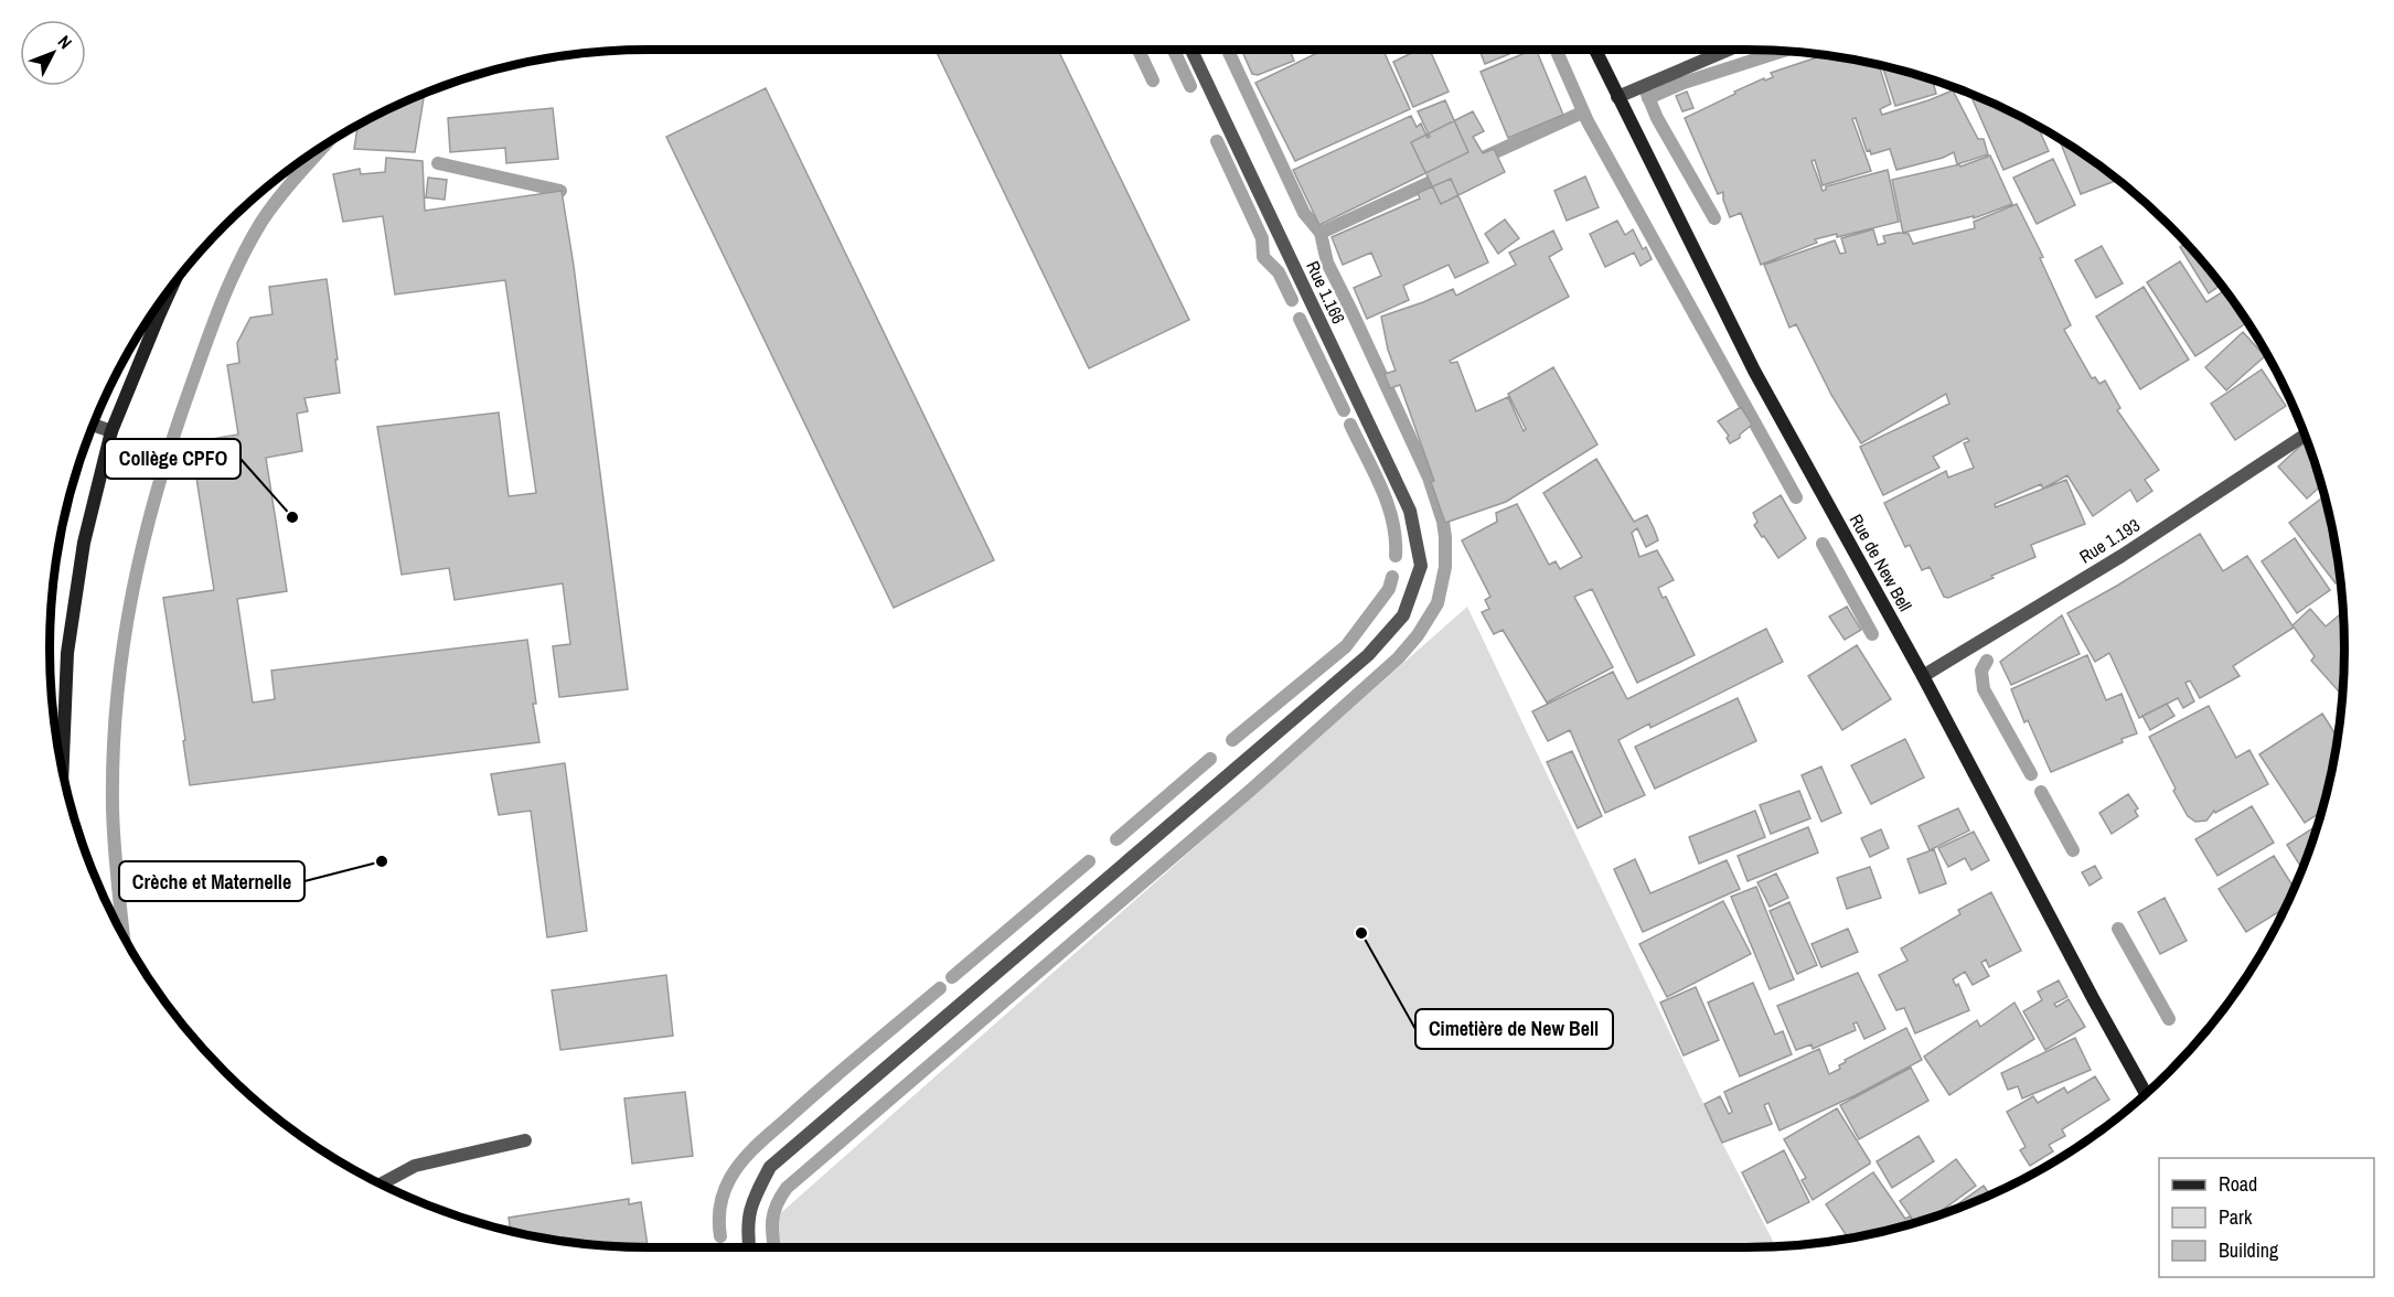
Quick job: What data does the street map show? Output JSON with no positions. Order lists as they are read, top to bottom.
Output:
{
  "streets": {
    "main road": ["Rue de New Bell"],
    "street": ["Rue 1.166", "Rue 1.193"]
  },
  "crossings": [
    ["Rue 1.193", "Rue de New Bell"]
  ],
  "places": ["Collège CPFO", "Crèche et Maternelle", "Cimetière de New Bell"],
  "legend": ["Road", "Park", "Building"],
  "north": "top right"
}
